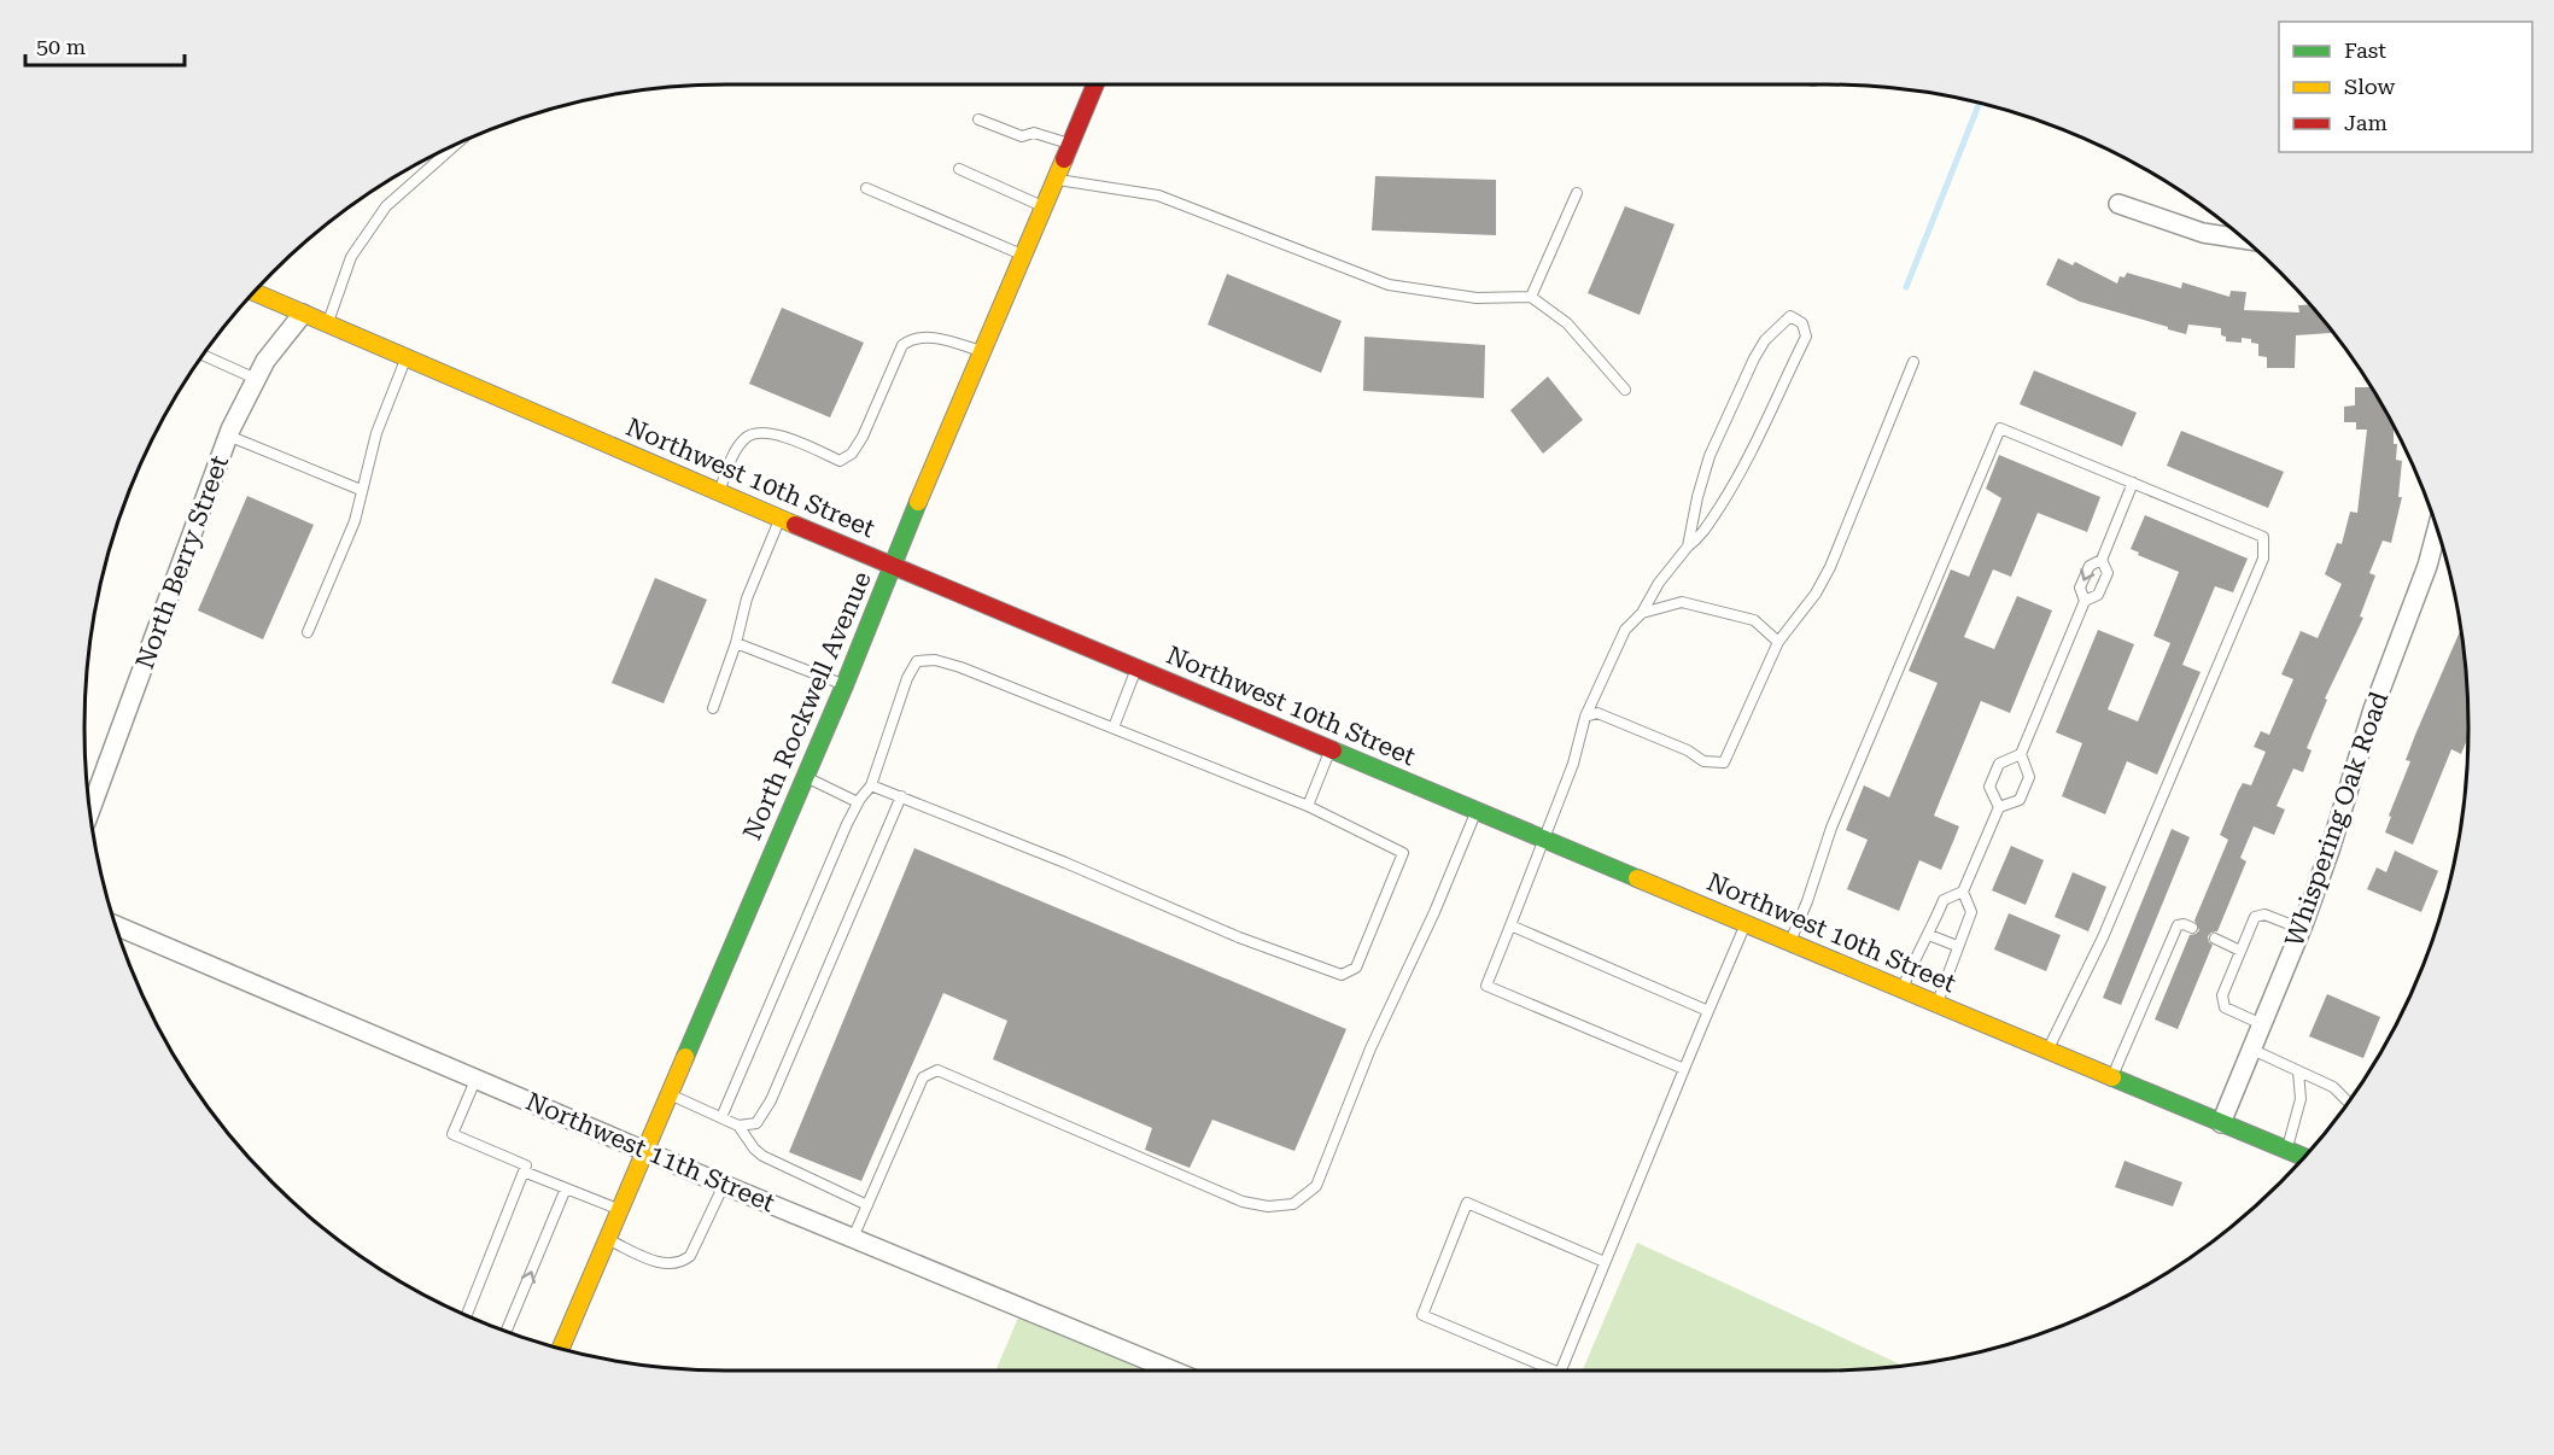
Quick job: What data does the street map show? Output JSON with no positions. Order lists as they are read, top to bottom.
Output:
{
  "streets": {
    "main road": ["Northwest 10th Street", "North Rockwell Avenue"],
    "street": ["North Berry Street", "Whispering Oak Road", "Northwest 11th Street"]
  },
  "crossings": [
    ["Northwest 10th Street", "North Berry Street"],
    ["Northwest 10th Street", "North Rockwell Avenue"],
    ["Northwest 10th Street", "Whispering Oak Road"],
    ["North Rockwell Avenue", "Northwest 11th Street"]
  ],
  "legend": ["Fast", "Slow", "Jam"],
  "scale_bar": "50 m"
}
